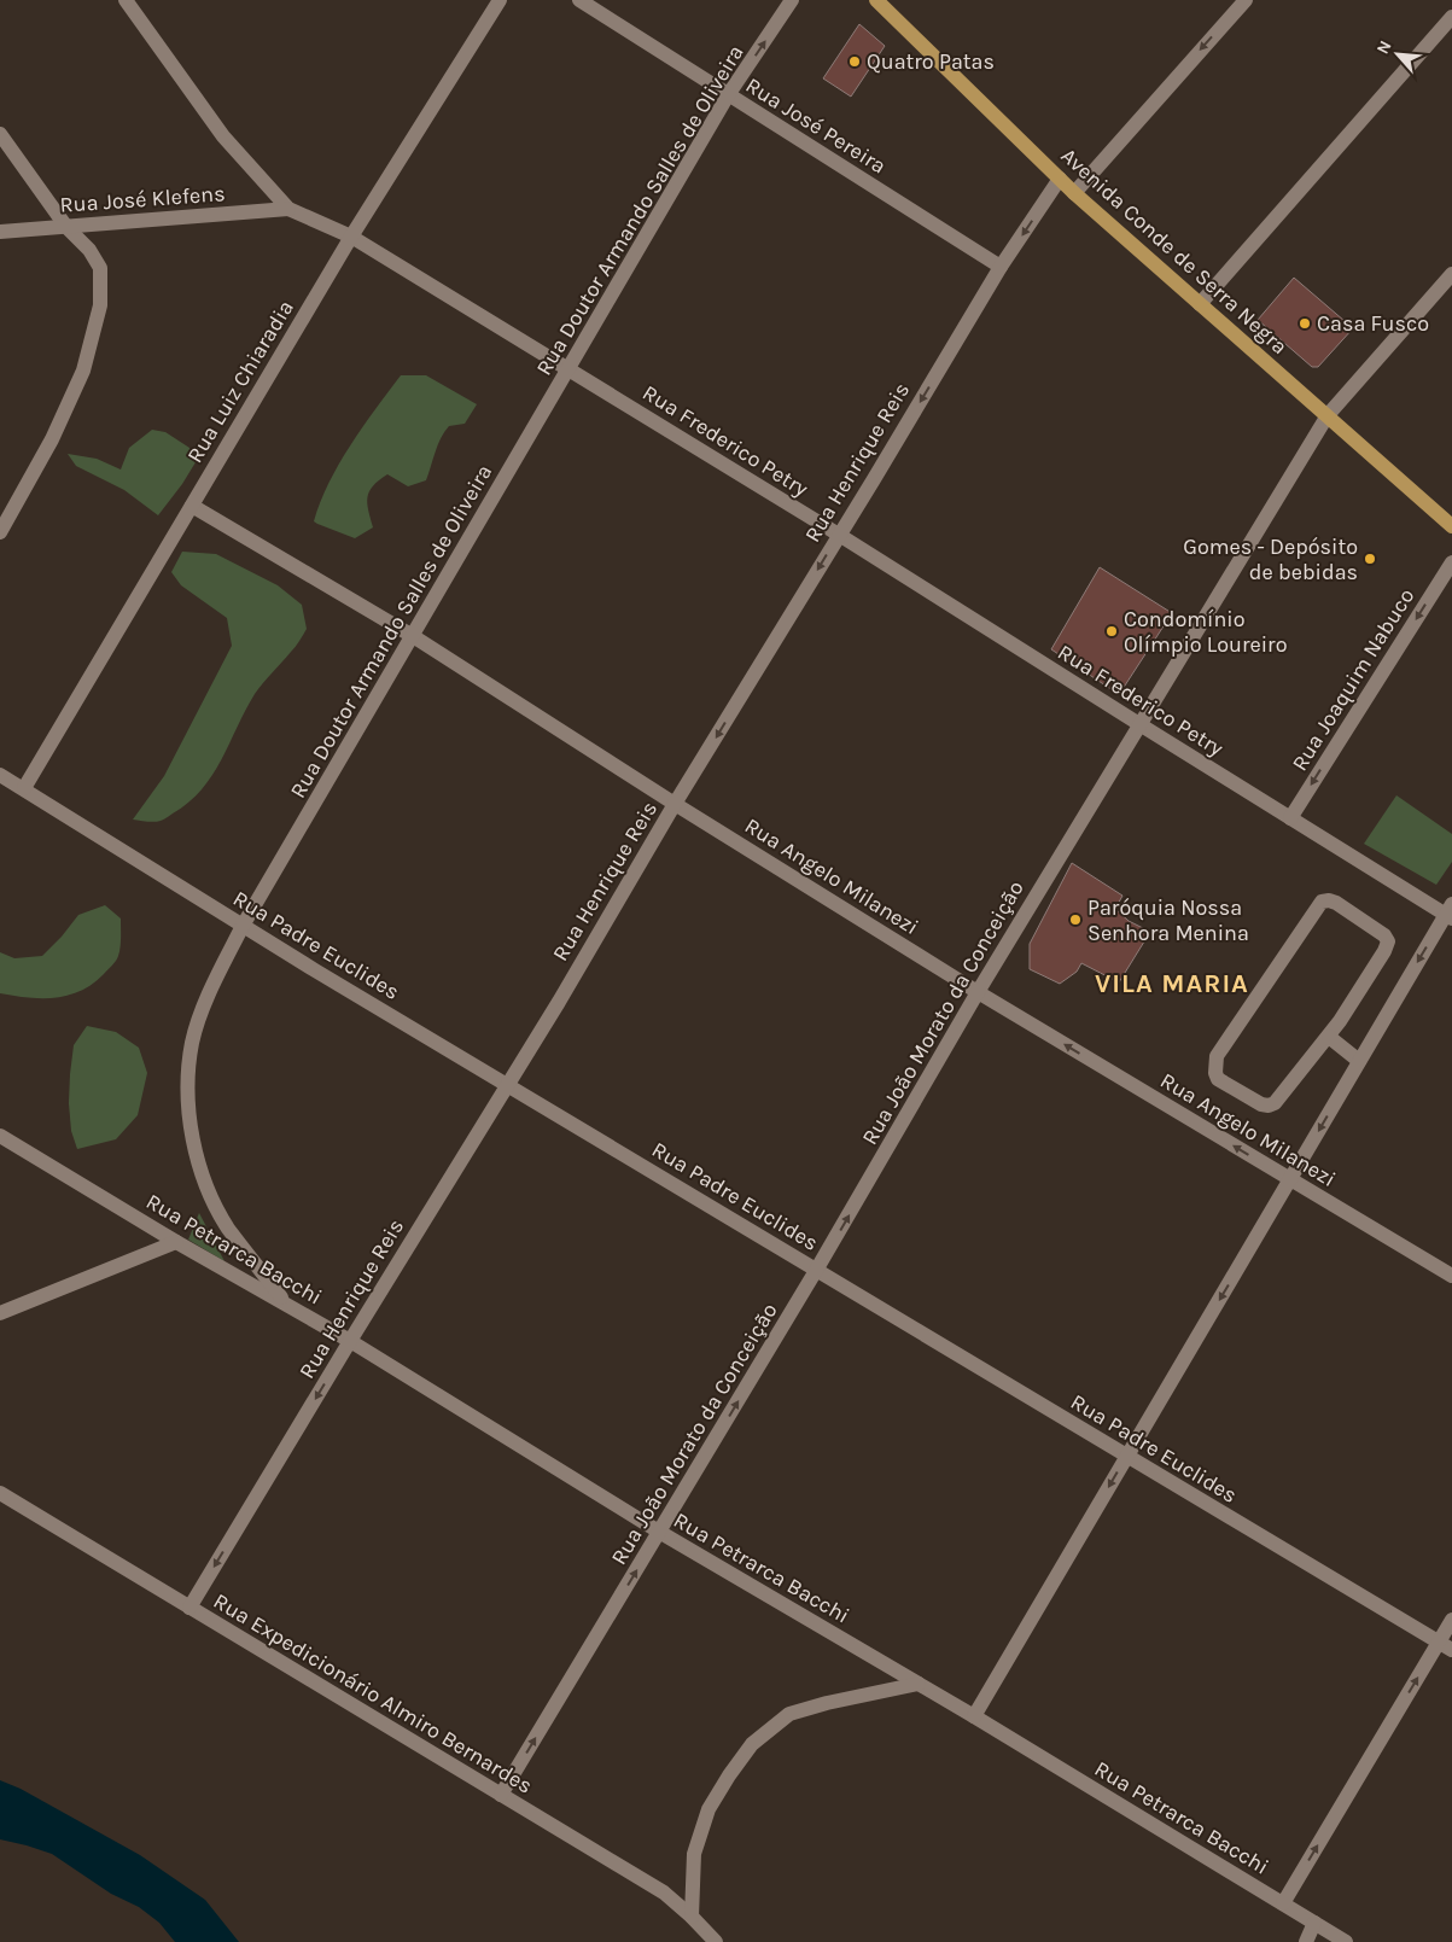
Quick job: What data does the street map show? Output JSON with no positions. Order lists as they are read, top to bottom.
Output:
{
  "streets": {
    "main road": ["Avenida Conde de Serra Negra"],
    "street": [
      "Rua José Pereira",
      "Rua José Klefens",
      "Rua Doutor Armando Salles de Oliveira",
      "Rua Luiz Chiaradia",
      "Rua Frederico Petry",
      "Rua Henrique Reis",
      "Rua Joaquim Nabuco",
      "Rua Angelo Milanezi",
      "Rua Padre Euclides",
      "Rua João Morato da Conceição",
      "Rua Petrarca Bacchi",
      "Rua Expedicionário Almiro Bernardes"
    ]
  },
  "crossings": [
    ["Rua José Pereira", "Rua Doutor Armando Salles de Oliveira"],
    ["Rua José Pereira", "Rua Henrique Reis"],
    ["Rua José Klefens", "Rua Frederico Petry"],
    ["Rua Doutor Armando Salles de Oliveira", "Rua Frederico Petry"],
    ["Rua Doutor Armando Salles de Oliveira", "Rua Angelo Milanezi"],
    ["Rua Doutor Armando Salles de Oliveira", "Rua Padre Euclides"],
    ["Rua Doutor Armando Salles de Oliveira", "Rua Petrarca Bacchi"],
    ["Avenida Conde de Serra Negra", "Rua Henrique Reis"],
    ["Avenida Conde de Serra Negra", "Rua João Morato da Conceição"],
    ["Rua Luiz Chiaradia", "Rua Frederico Petry"],
    ["Rua Luiz Chiaradia", "Rua Angelo Milanezi"],
    ["Rua Luiz Chiaradia", "Rua Padre Euclides"],
    ["Rua Frederico Petry", "Rua Henrique Reis"],
    ["Rua Frederico Petry", "Rua Joaquim Nabuco"],
    ["Rua Frederico Petry", "Rua João Morato da Conceição"],
    ["Rua Henrique Reis", "Rua Angelo Milanezi"],
    ["Rua Henrique Reis", "Rua Padre Euclides"],
    ["Rua Henrique Reis", "Rua Petrarca Bacchi"],
    ["Rua Henrique Reis", "Rua Expedicionário Almiro Bernardes"],
    ["Rua Angelo Milanezi", "Rua João Morato da Conceição"],
    ["Rua Padre Euclides", "Rua João Morato da Conceição"],
    ["Rua João Morato da Conceição", "Rua Petrarca Bacchi"],
    ["Rua João Morato da Conceição", "Rua Expedicionário Almiro Bernardes"]
  ],
  "one_way": ["Rua Henrique Reis", "Rua Joaquim Nabuco", "Rua João Morato da Conceição"],
  "districts": ["VILA MARIA"],
  "places": [
    "Quatro Patas",
    "Casa Fusco",
    "Gomes - Depósito de bebidas",
    "Condomínio Olímpio Loureiro",
    "Paróquia Nossa Senhora Menina"
  ],
  "north": "top left"
}
